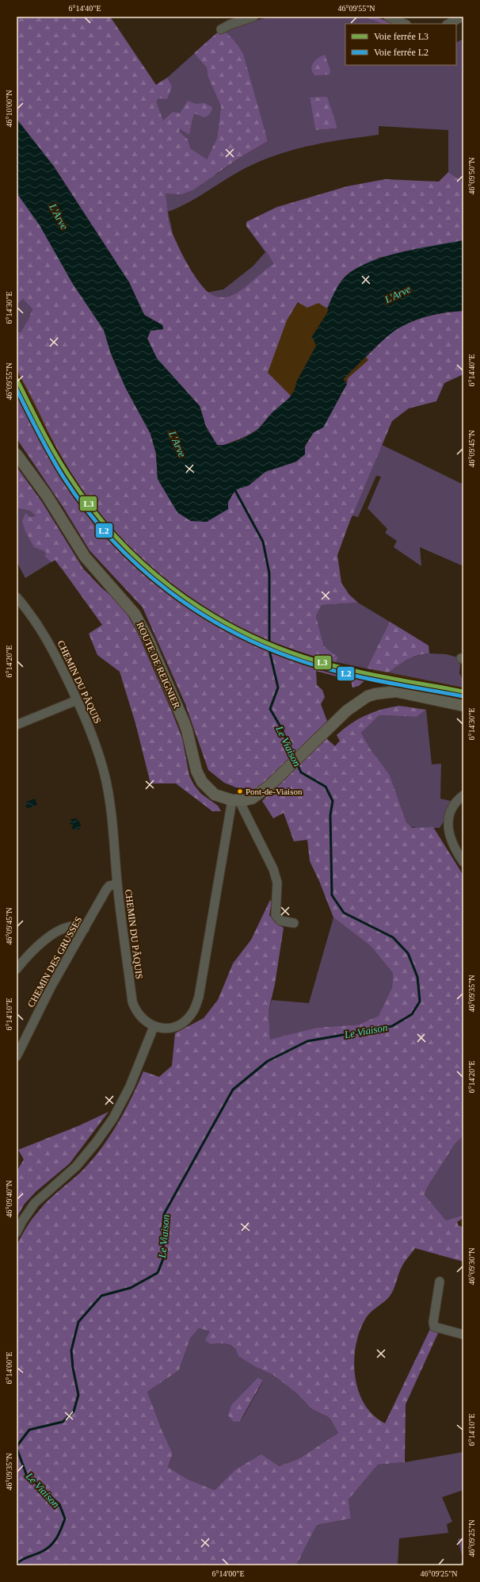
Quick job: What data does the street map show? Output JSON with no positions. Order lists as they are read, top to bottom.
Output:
{
  "streets": {
    "main road": ["ROUTE DE REIGNIER"],
    "street": ["CHEMIN DU PÂQUIS", "CHEMIN DES GRUSSES"]
  },
  "crossings": [
    ["CHEMIN DU PÂQUIS", "CHEMIN DES GRUSSES"]
  ],
  "water": ["L'Arve", "Le Viaison"],
  "places": ["Pont-de-Viaison"],
  "lines": ["rail line L3", "rail line L2"],
  "legend": ["Voie ferrée L3", "Voie ferrée L2"],
  "coordinates": [
    "6°14'40\"E",
    "46°09'55\"N",
    "46°10'00\"N",
    "46°09'50\"N",
    "6°14'30\"E",
    "46°09'45\"N",
    "6°14'20\"E",
    "46°09'35\"N",
    "6°14'10\"E",
    "46°09'40\"N",
    "46°09'30\"N",
    "6°14'00\"E",
    "46°09'25\"N"
  ]
}
